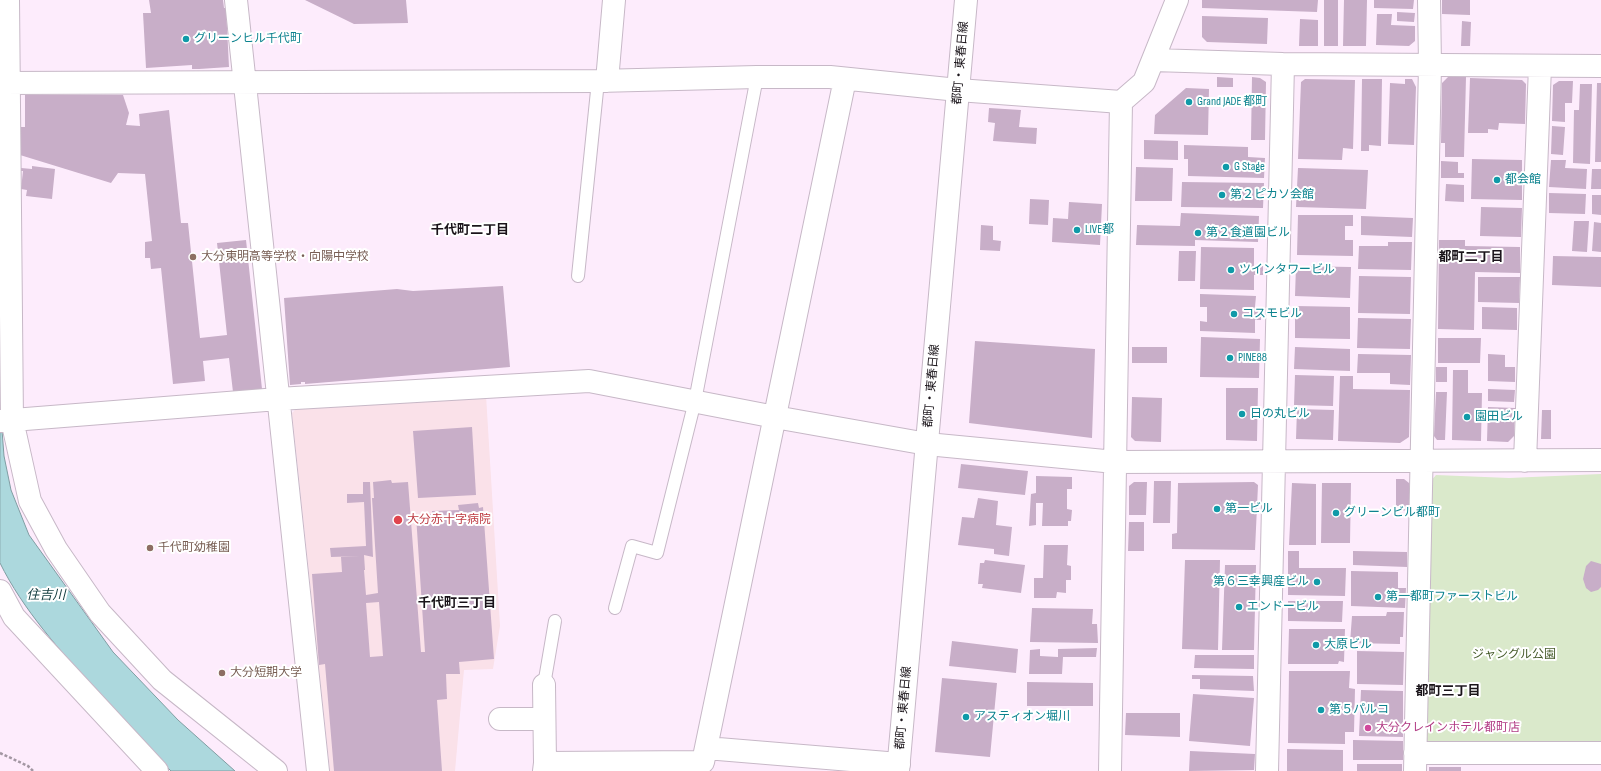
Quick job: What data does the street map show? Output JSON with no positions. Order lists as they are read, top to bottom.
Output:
{
  "streets": {
    "street": ["都町・東春日線"]
  },
  "districts": [
    "千代町二丁目",
    "都町二丁目",
    "千代町三丁目",
    "都町三丁目"
  ],
  "water": ["住吉川"],
  "parks": ["ジャングル公園"],
  "places": [
    "グリーンヒル千代町",
    "Grand JADE 都町",
    "G Stage",
    "都会館",
    "第２ピカソ会館",
    "LIVE都",
    "第２食道園ビル",
    "大分東明高等学校・向陽中学校",
    "ツインタワービル",
    "コスモビル",
    "PINE88",
    "日の丸ビル",
    "園田ビル",
    "第一ビル",
    "グリーンビル都町",
    "大分赤十字病院",
    "千代町幼稚園",
    "第６三幸興産ビル",
    "第一都町ファーストビル",
    "エンドービル",
    "大原ビル",
    "大分短期大学",
    "第５パルコ",
    "アスティオン堀川",
    "大分クレインホテル都町店"
  ]
}
